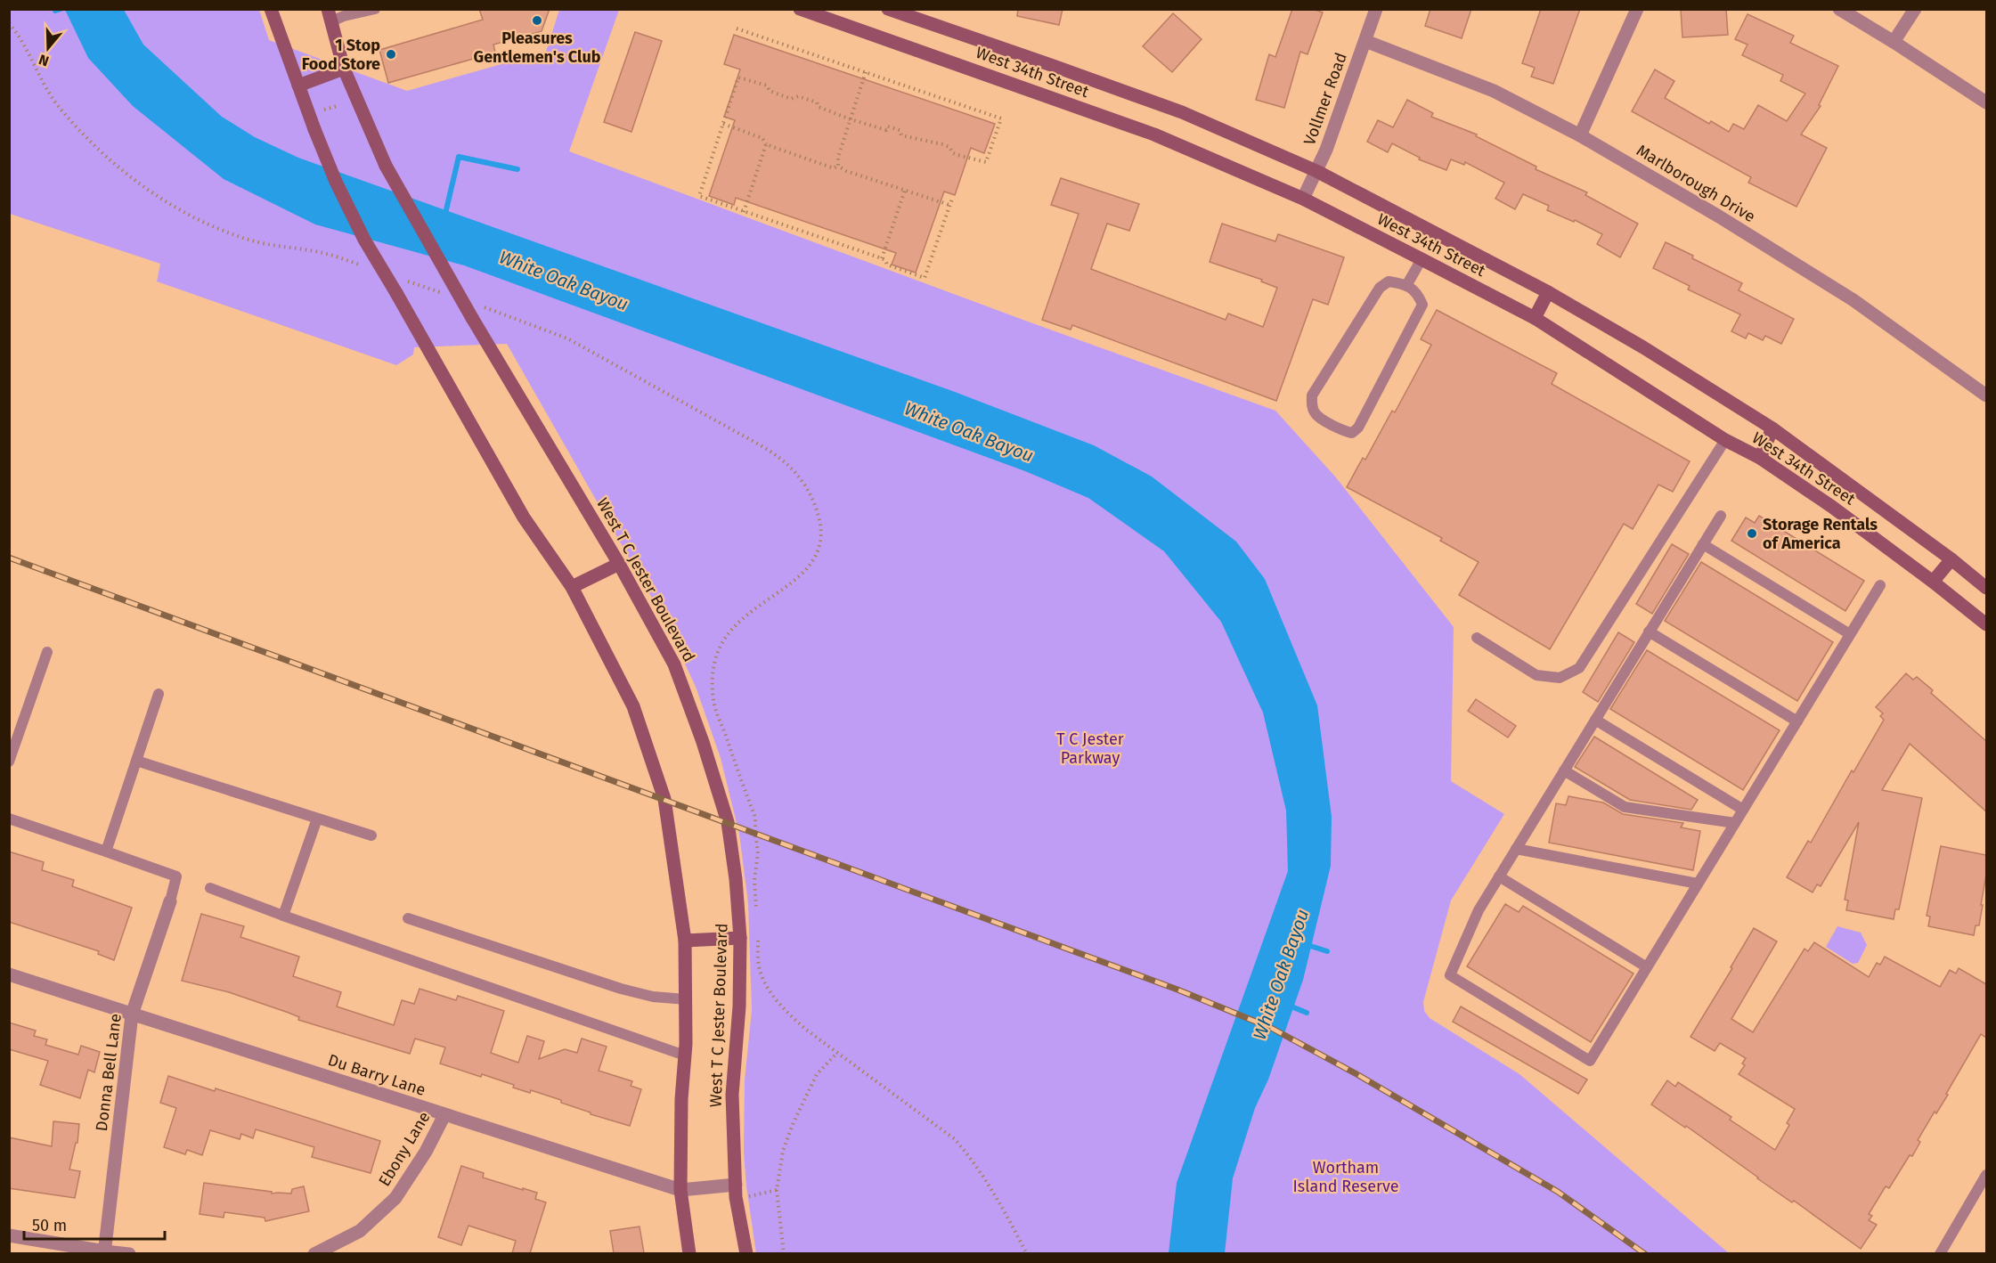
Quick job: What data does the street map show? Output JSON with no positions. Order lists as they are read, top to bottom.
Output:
{
  "streets": {
    "main road": ["West 34th Street", "West T C Jester Boulevard"],
    "street": [
      "Vollmer Road",
      "Marlborough Drive",
      "Donna Bell Lane",
      "Du Barry Lane",
      "Ebony Lane"
    ]
  },
  "crossings": [
    ["West 34th Street", "Vollmer Road"],
    ["Vollmer Road", "Marlborough Drive"],
    ["West T C Jester Boulevard", "Du Barry Lane"],
    ["Donna Bell Lane", "Du Barry Lane"],
    ["Du Barry Lane", "Ebony Lane"]
  ],
  "water": ["White Oak Bayou"],
  "parks": ["T C Jester Parkway", "Wortham Island Reserve"],
  "places": ["Pleasures Gentlemen's Club", "1 Stop Food Store", "Storage Rentals of America"],
  "scale_bar": "50 m",
  "north": "bottom"
}
